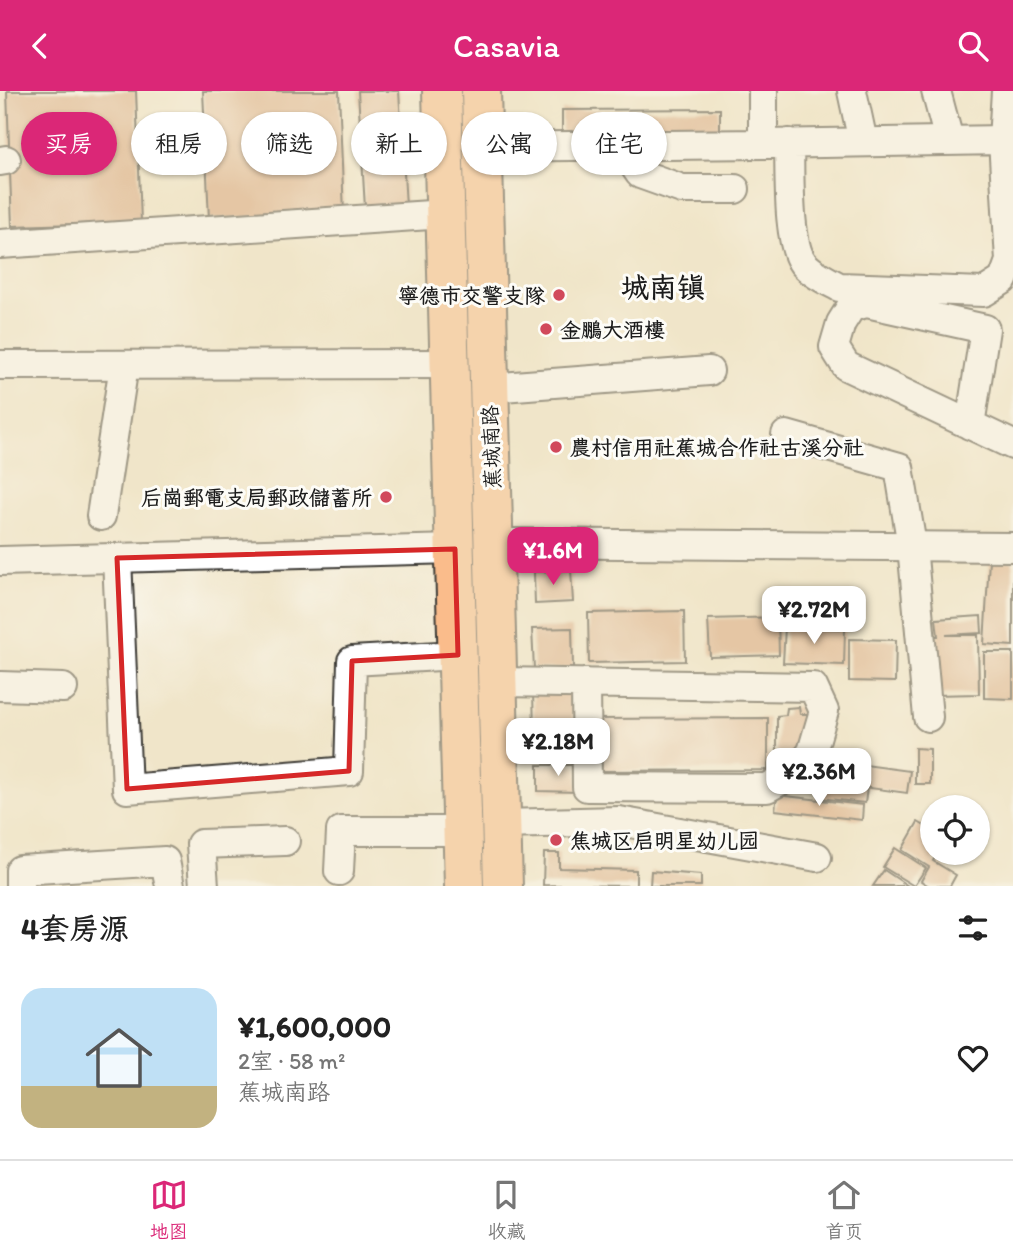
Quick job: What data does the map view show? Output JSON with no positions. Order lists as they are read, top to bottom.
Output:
{
  "streets": {
    "highway": ["蕉城南路"]
  },
  "districts": ["城南镇"],
  "places": [
    "寧德市交警支隊",
    "金鵬大酒樓",
    "農村信用社蕉城合作社古溪分社",
    "后崗郵電支局郵政儲蓄所",
    "焦城区启明星幼儿园"
  ],
  "page": {
    "header": "Casavia",
    "chip": [
      "买房",
      "租房",
      "筛选",
      "新上",
      "公寓",
      "住宅"
    ],
    "price": [
      "¥1.6M",
      "¥2.72M",
      "¥2.18M",
      "¥2.36M"
    ],
    "heading": "4套房源",
    "list": [
      {
        "name": "¥1,600,000",
        "note": "2室 · 58 m² · 蕉城南路"
      }
    ],
    "tabs": ["地图", "收藏", "首页"]
  }
}
